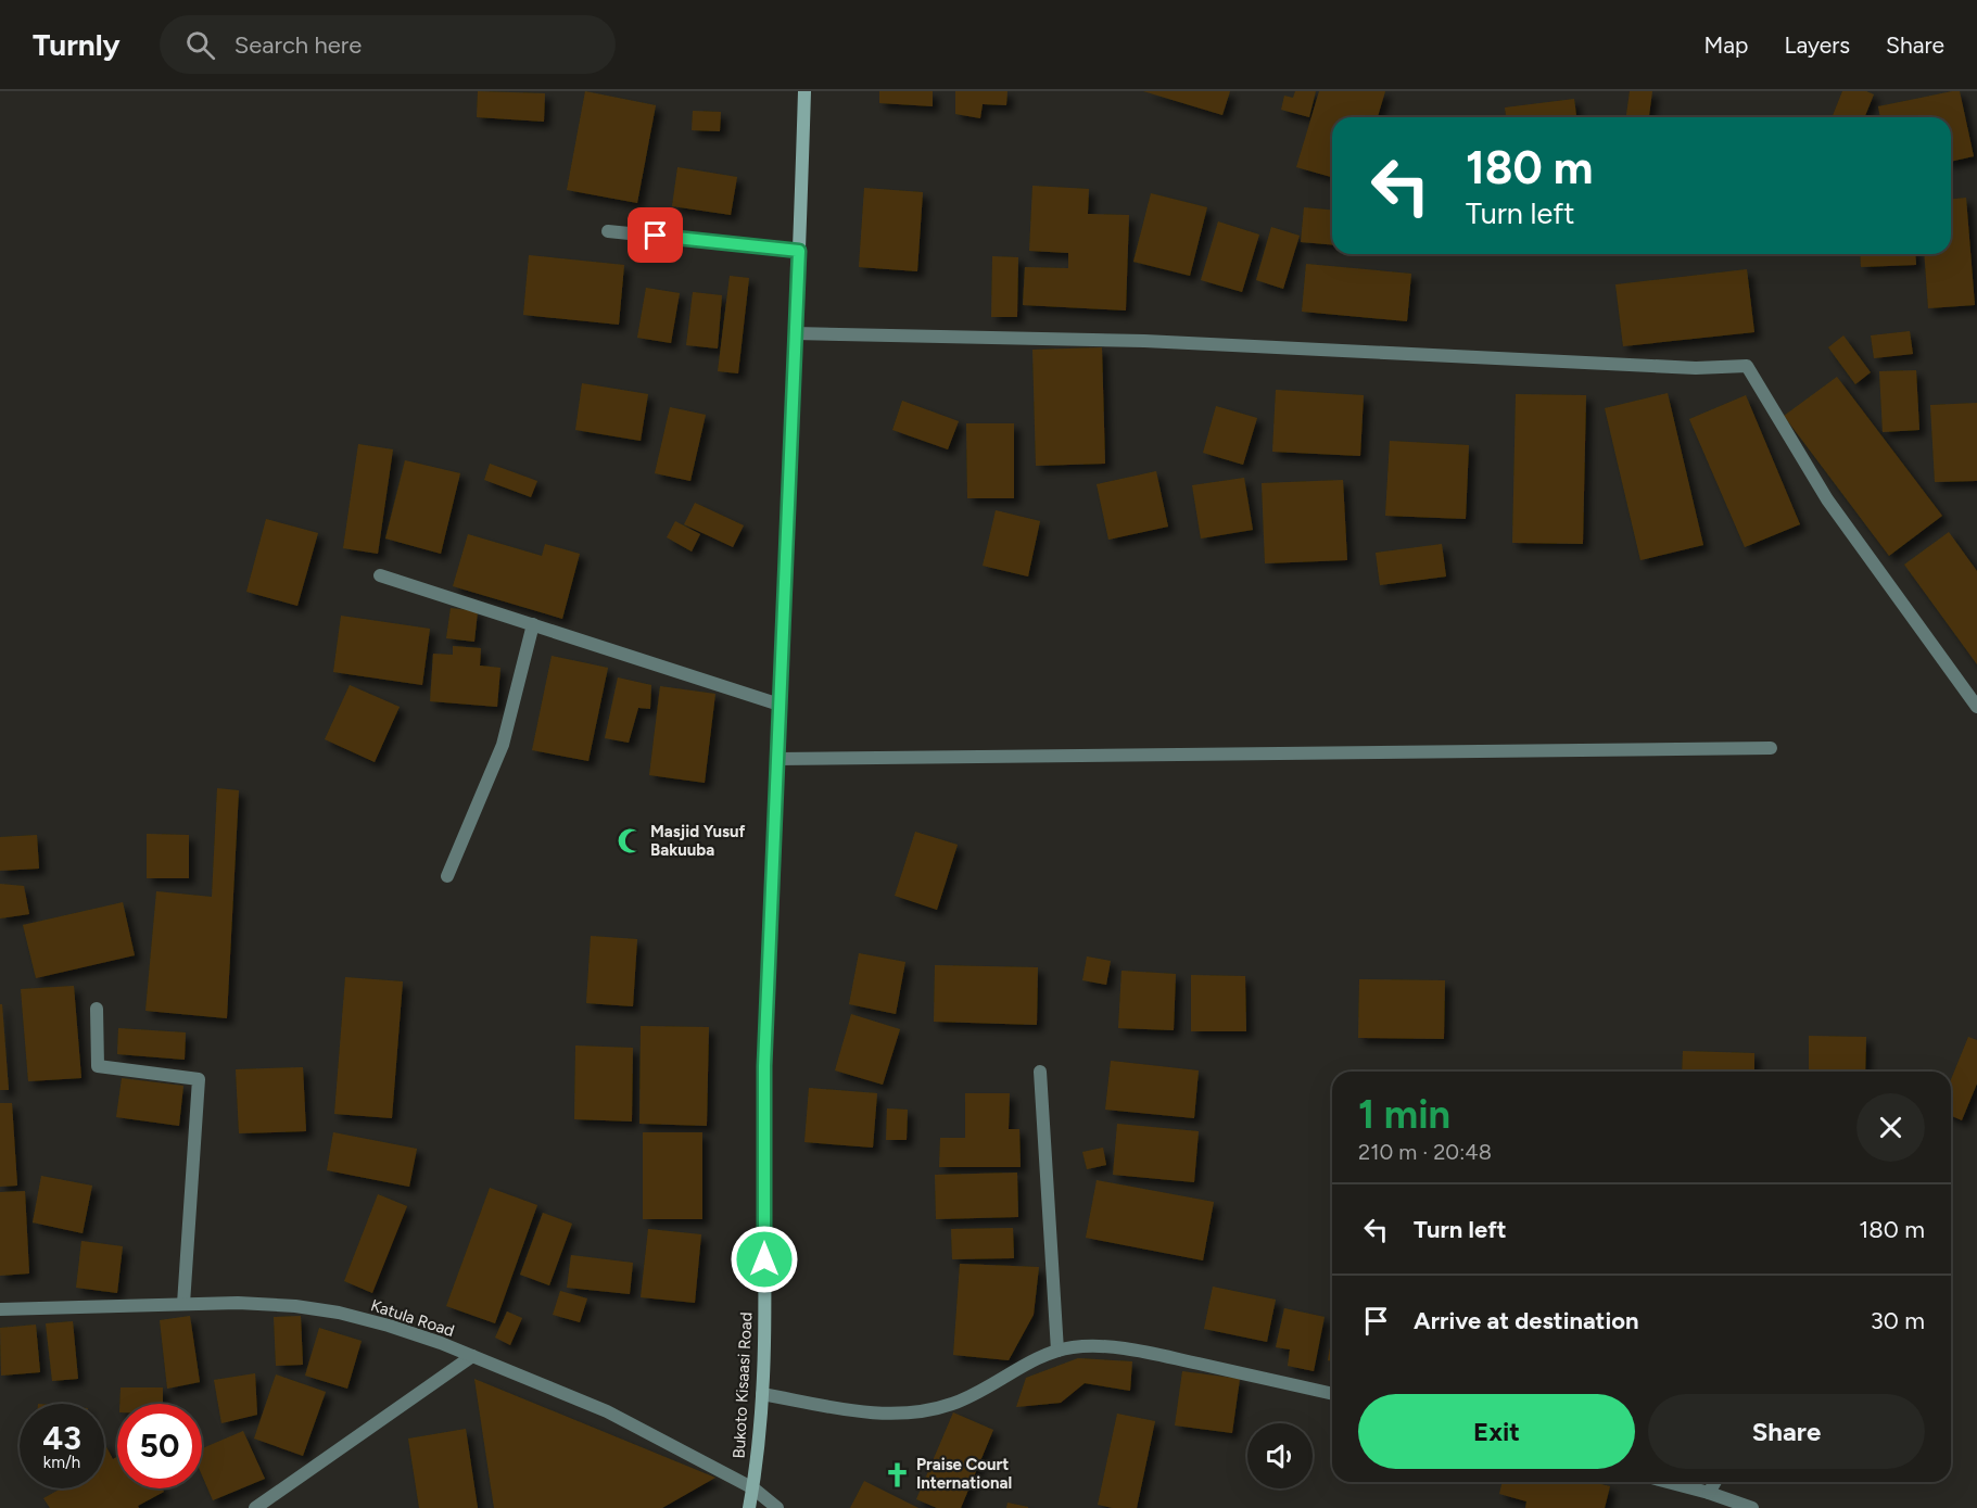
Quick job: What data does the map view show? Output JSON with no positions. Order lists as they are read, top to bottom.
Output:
{
  "streets": {
    "main road": ["Bukoto Kisaasi Road"],
    "street": ["Katula Road"]
  },
  "crossings": [
    ["Katula Road", "Bukoto Kisaasi Road"]
  ],
  "places": {
    "mosque": ["Masjid Yusuf Bakuuba"],
    "church": ["Praise Court International"]
  },
  "page": {
    "header": "Turnly",
    "search": "Search here",
    "nav": ["Map", "Layers", "Share"],
    "turn": ["180 m", "Turn left"],
    "heading": ["1 min", "210 m · 20:48"],
    "list": [
      {
        "name": "Turn left",
        "value": "180 m"
      },
      {
        "name": "Arrive at destination",
        "value": "30 m"
      }
    ],
    "buttons": ["Exit", "Share"],
    "speed": "43 km/h",
    "limit": "50"
  }
}
